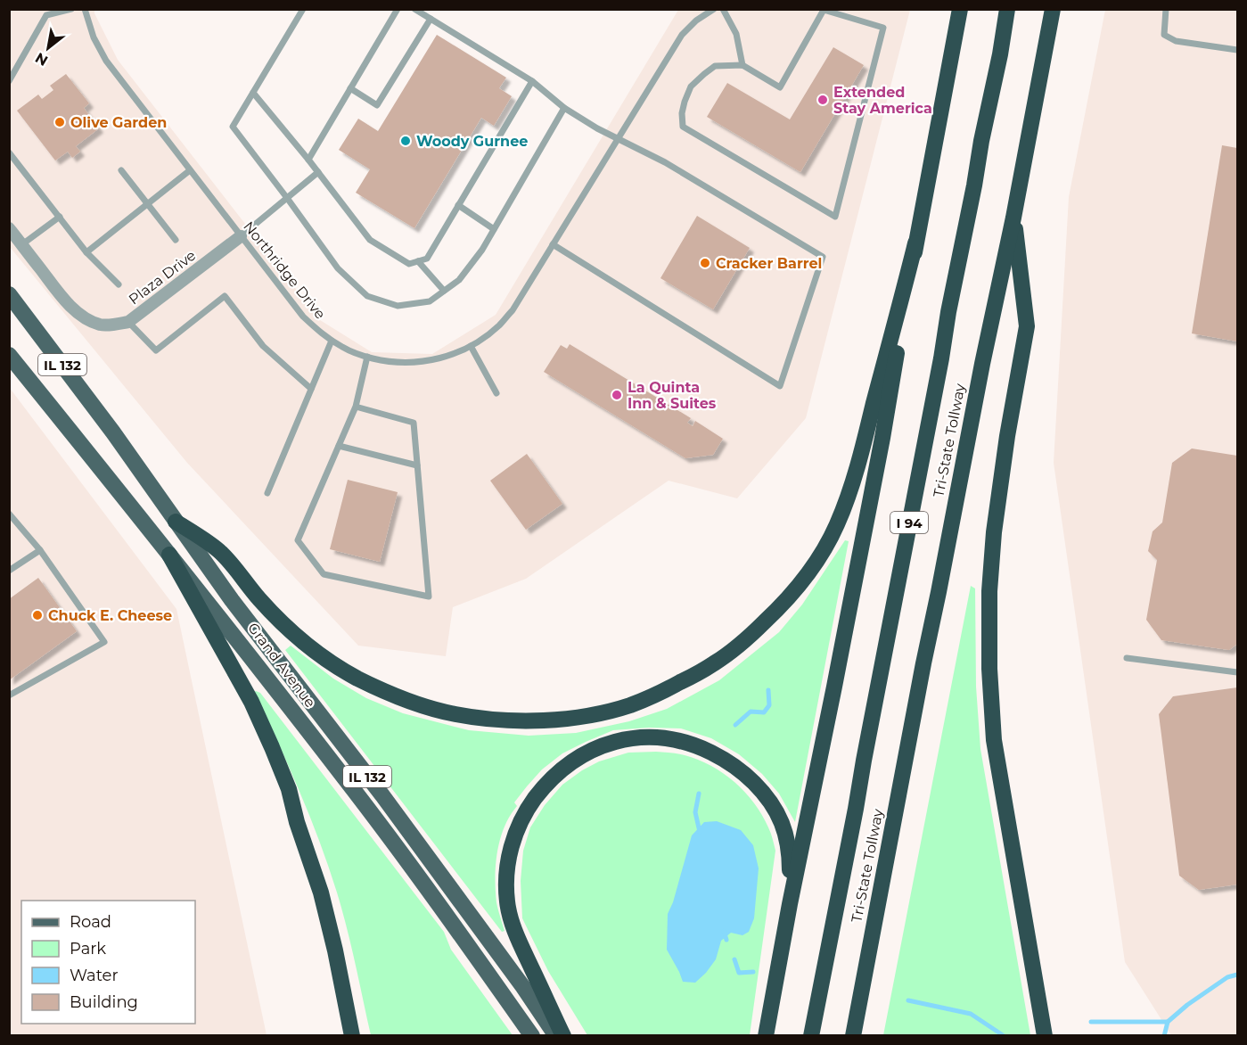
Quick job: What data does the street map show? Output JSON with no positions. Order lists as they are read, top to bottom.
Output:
{
  "streets": {
    "highway": ["Tri-State Tollway", "I 94"],
    "main road": ["IL 132", "Grand Avenue"],
    "street": ["Plaza Drive"],
    "lane": ["Northridge Drive"]
  },
  "crossings": [
    ["Northridge Drive", "Plaza Drive"]
  ],
  "places": [
    "Extended Stay America",
    "Olive Garden",
    "Woody Gurnee",
    "Cracker Barrel",
    "La Quinta Inn & Suites",
    "Chuck E. Cheese"
  ],
  "legend": [
    "Road",
    "Park",
    "Water",
    "Building"
  ],
  "north": "bottom left"
}
